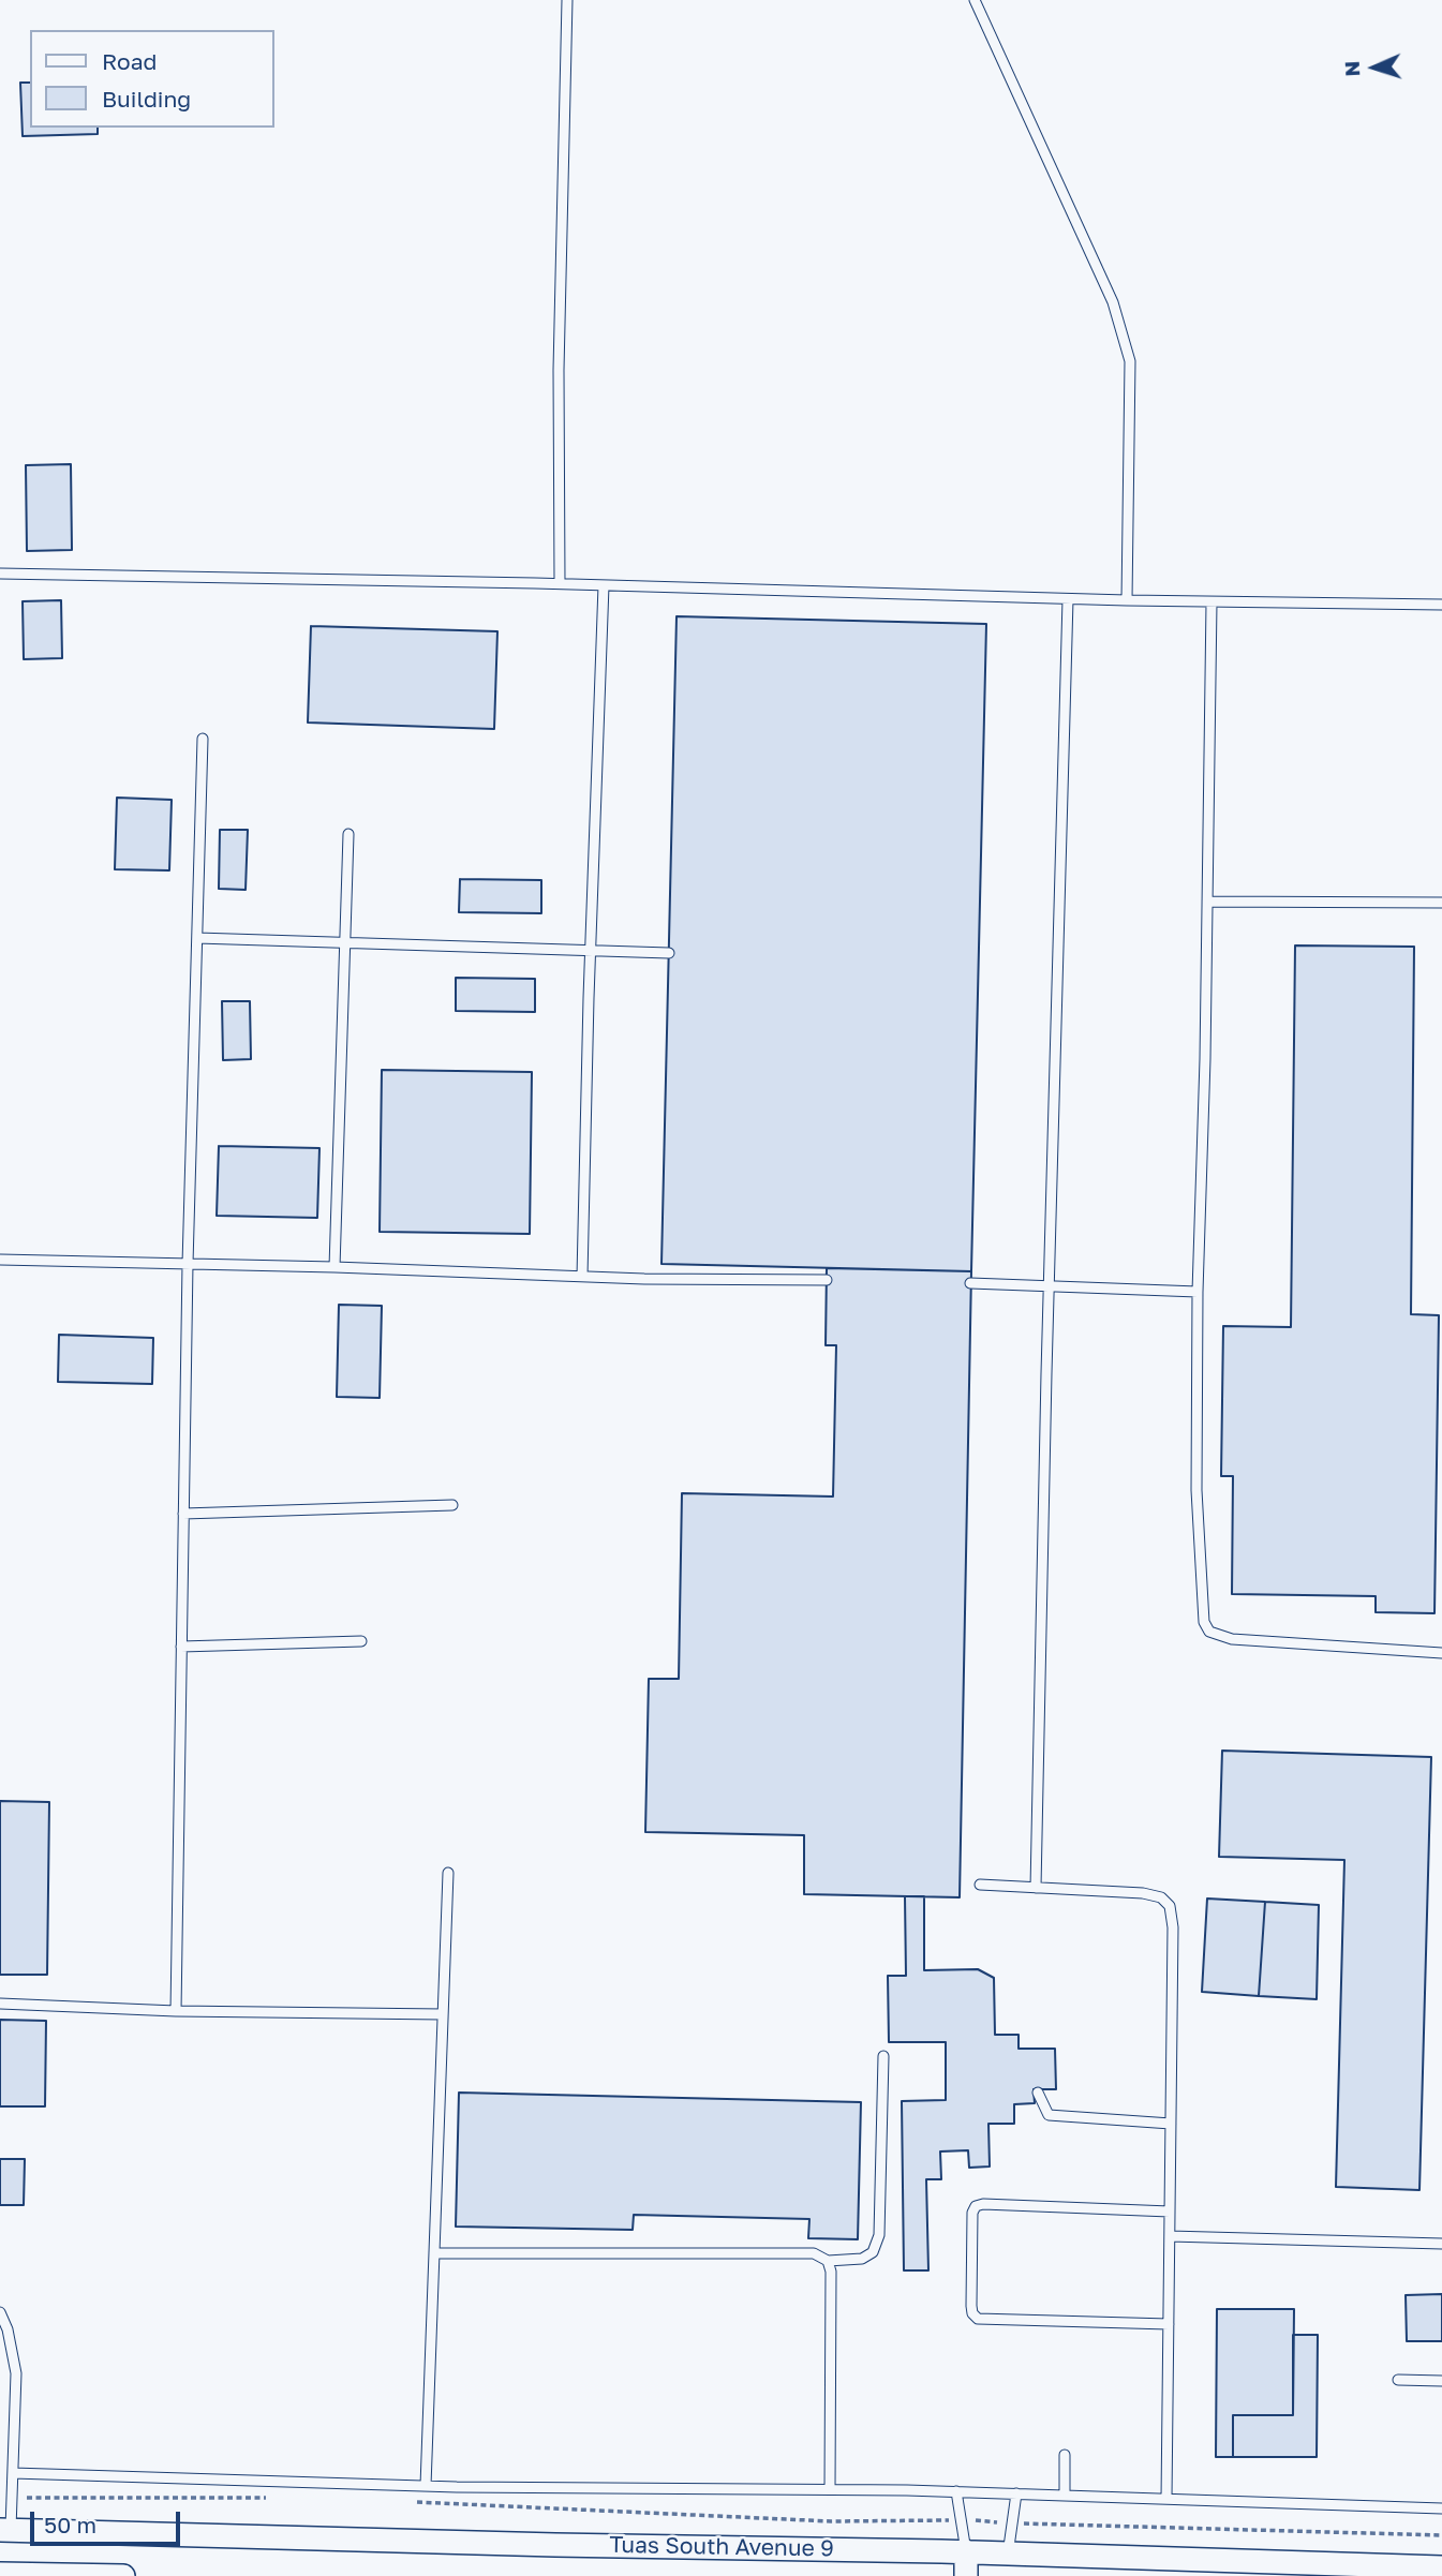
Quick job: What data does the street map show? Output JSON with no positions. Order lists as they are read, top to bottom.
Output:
{
  "streets": {
    "street": ["Tuas South Avenue 9"]
  },
  "legend": ["Road", "Building"],
  "scale_bar": "50 m",
  "north": "left"
}
